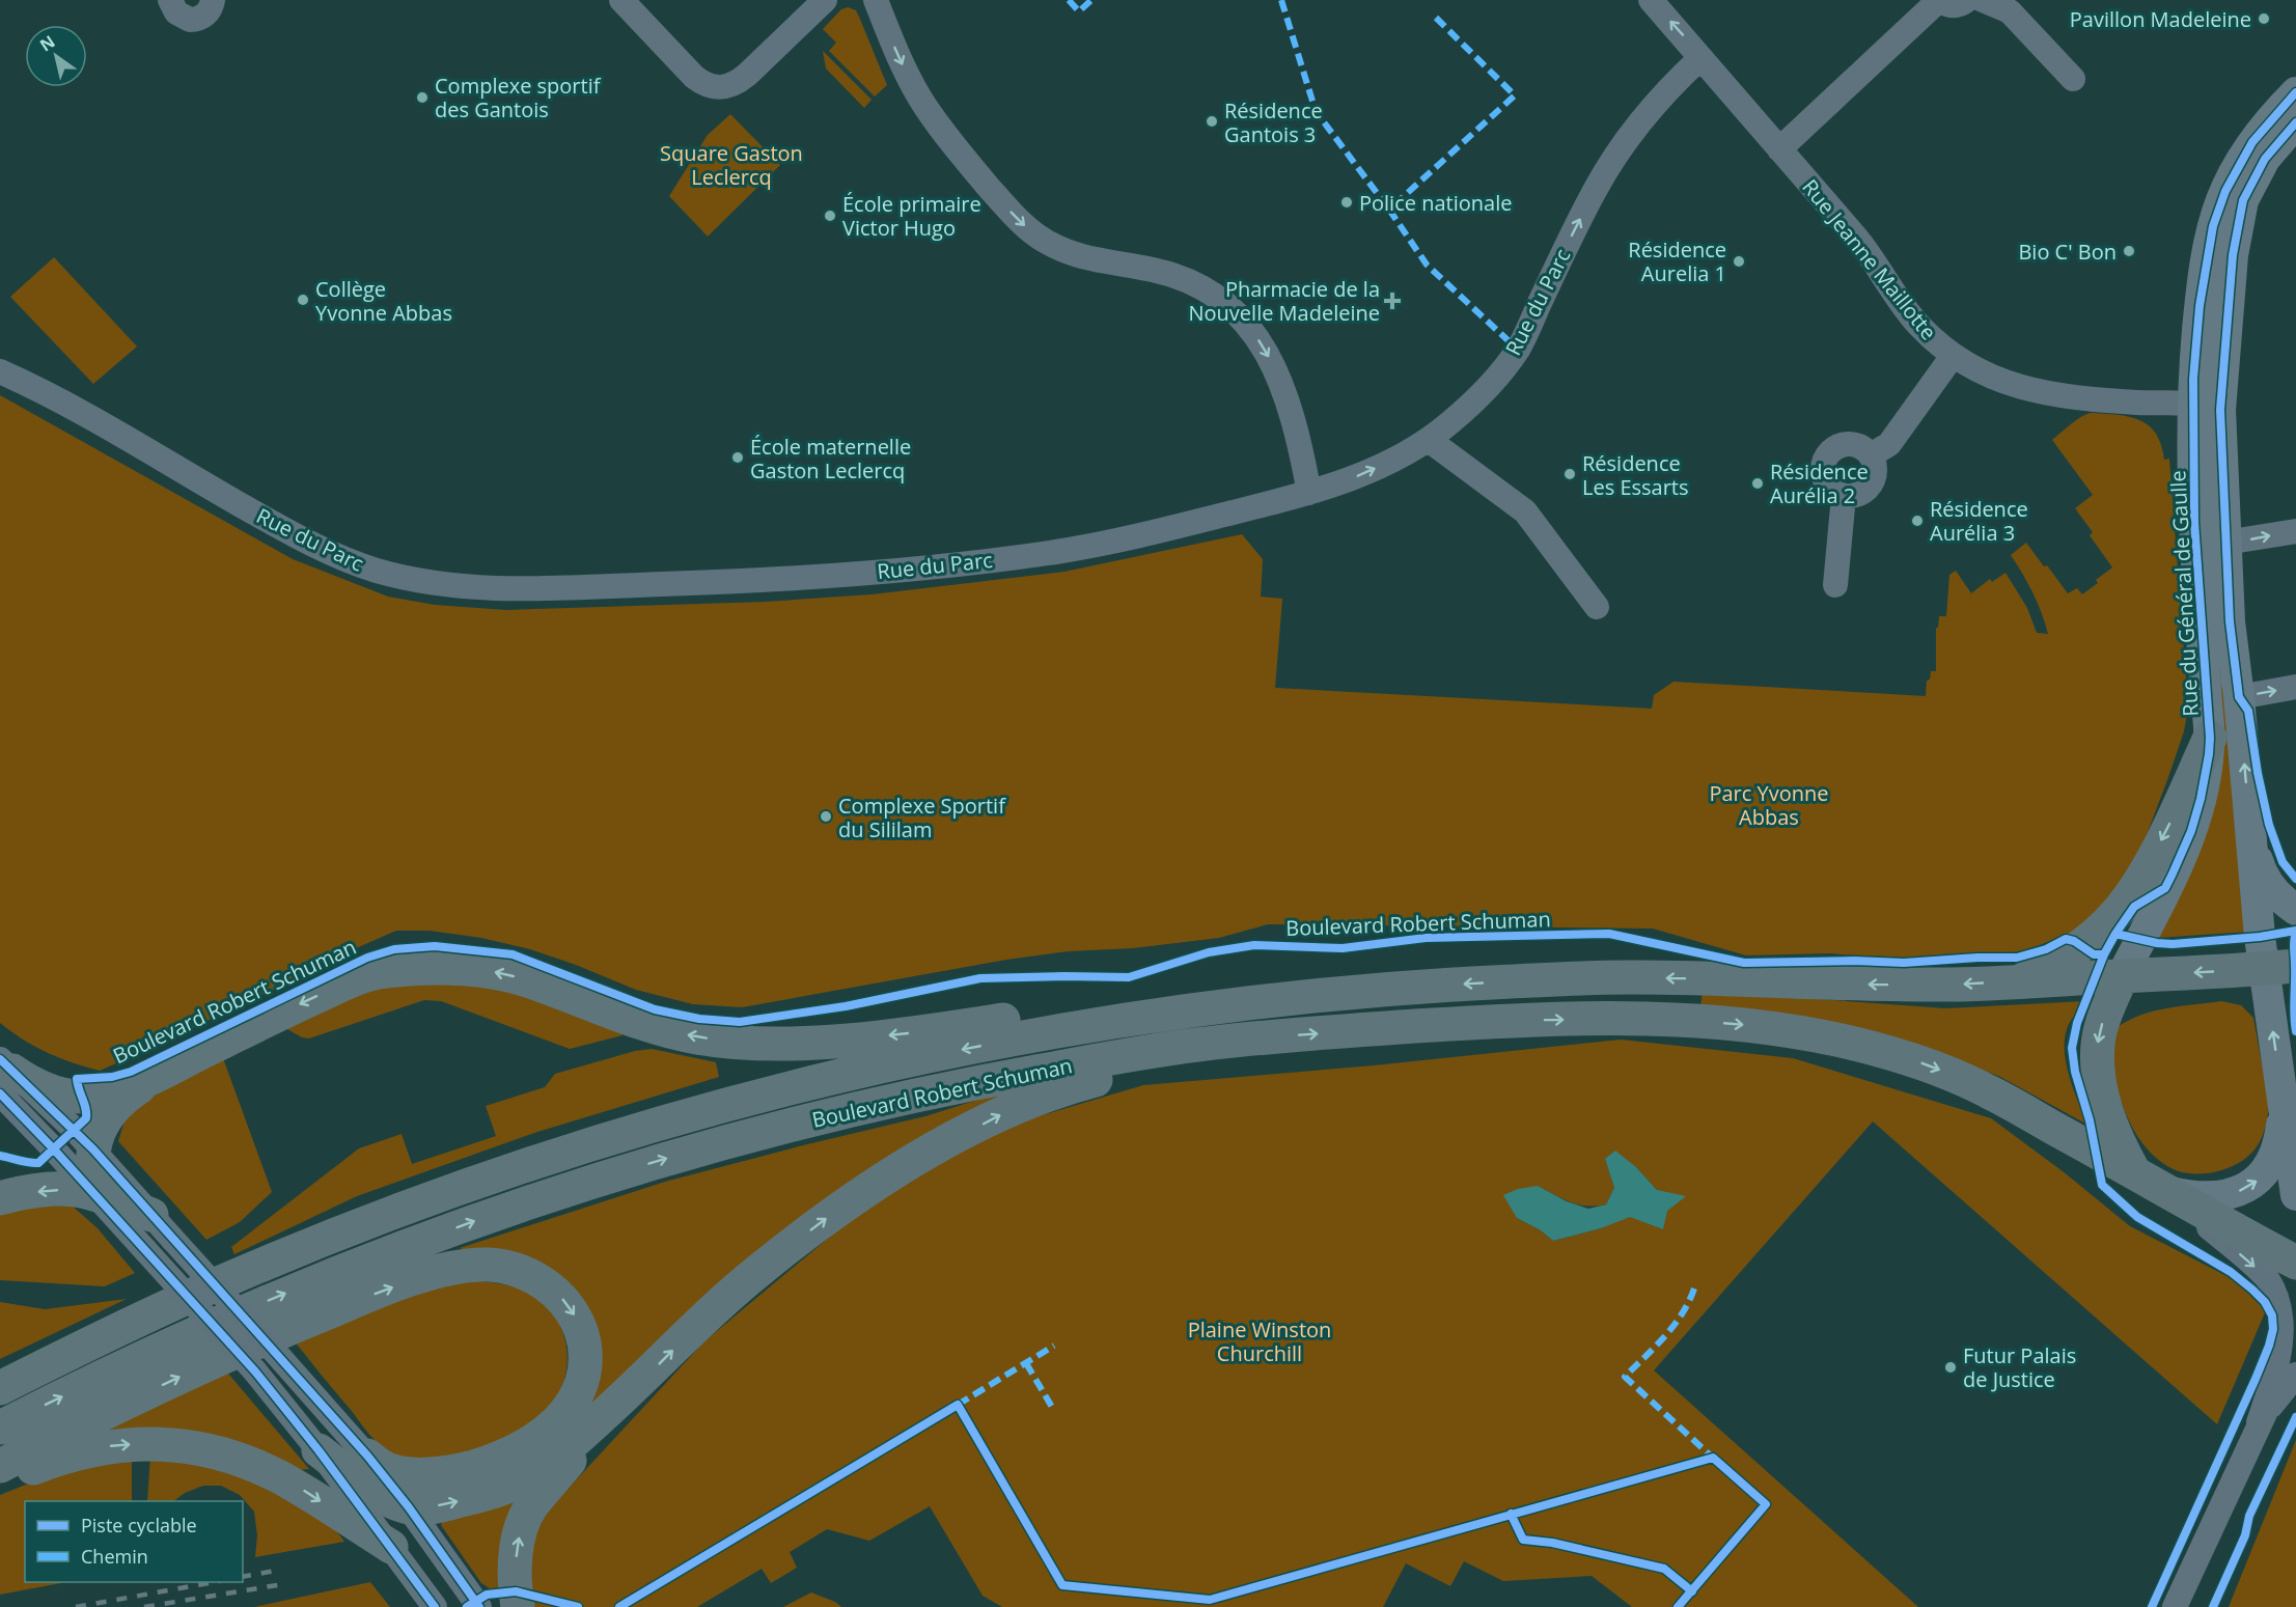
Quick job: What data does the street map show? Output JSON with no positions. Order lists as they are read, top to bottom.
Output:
{
  "streets": {
    "highway": ["Boulevard Robert Schuman"],
    "main road": ["Rue du Général de Gaulle"],
    "street": ["Rue Jeanne Maillotte", "Rue du Parc"]
  },
  "crossings": [
    ["Rue Jeanne Maillotte", "Rue du Parc"],
    ["Rue Jeanne Maillotte", "Rue du Général de Gaulle"],
    ["Rue du Général de Gaulle", "Boulevard Robert Schuman"]
  ],
  "parks": ["Square Gaston Leclercq", "Parc Yvonne Abbas", "Plaine Winston Churchill"],
  "places": {
    "other": [
      "Pavillon Madeleine",
      "Complexe sportif des Gantois",
      "Résidence Gantois 3",
      "Police nationale",
      "École primaire Victor Hugo",
      "Bio C' Bon",
      "Résidence Aurelia 1",
      "Collège Yvonne Abbas",
      "École maternelle Gaston Leclercq",
      "Résidence Les Essarts",
      "Résidence Aurélia 2",
      "Résidence Aurélia 3",
      "Complexe Sportif du Sililam",
      "Futur Palais de Justice"
    ],
    "health": ["Pharmacie de la Nouvelle Madeleine"]
  },
  "legend": ["Piste cyclable", "Chemin"],
  "north": "top left"
}
